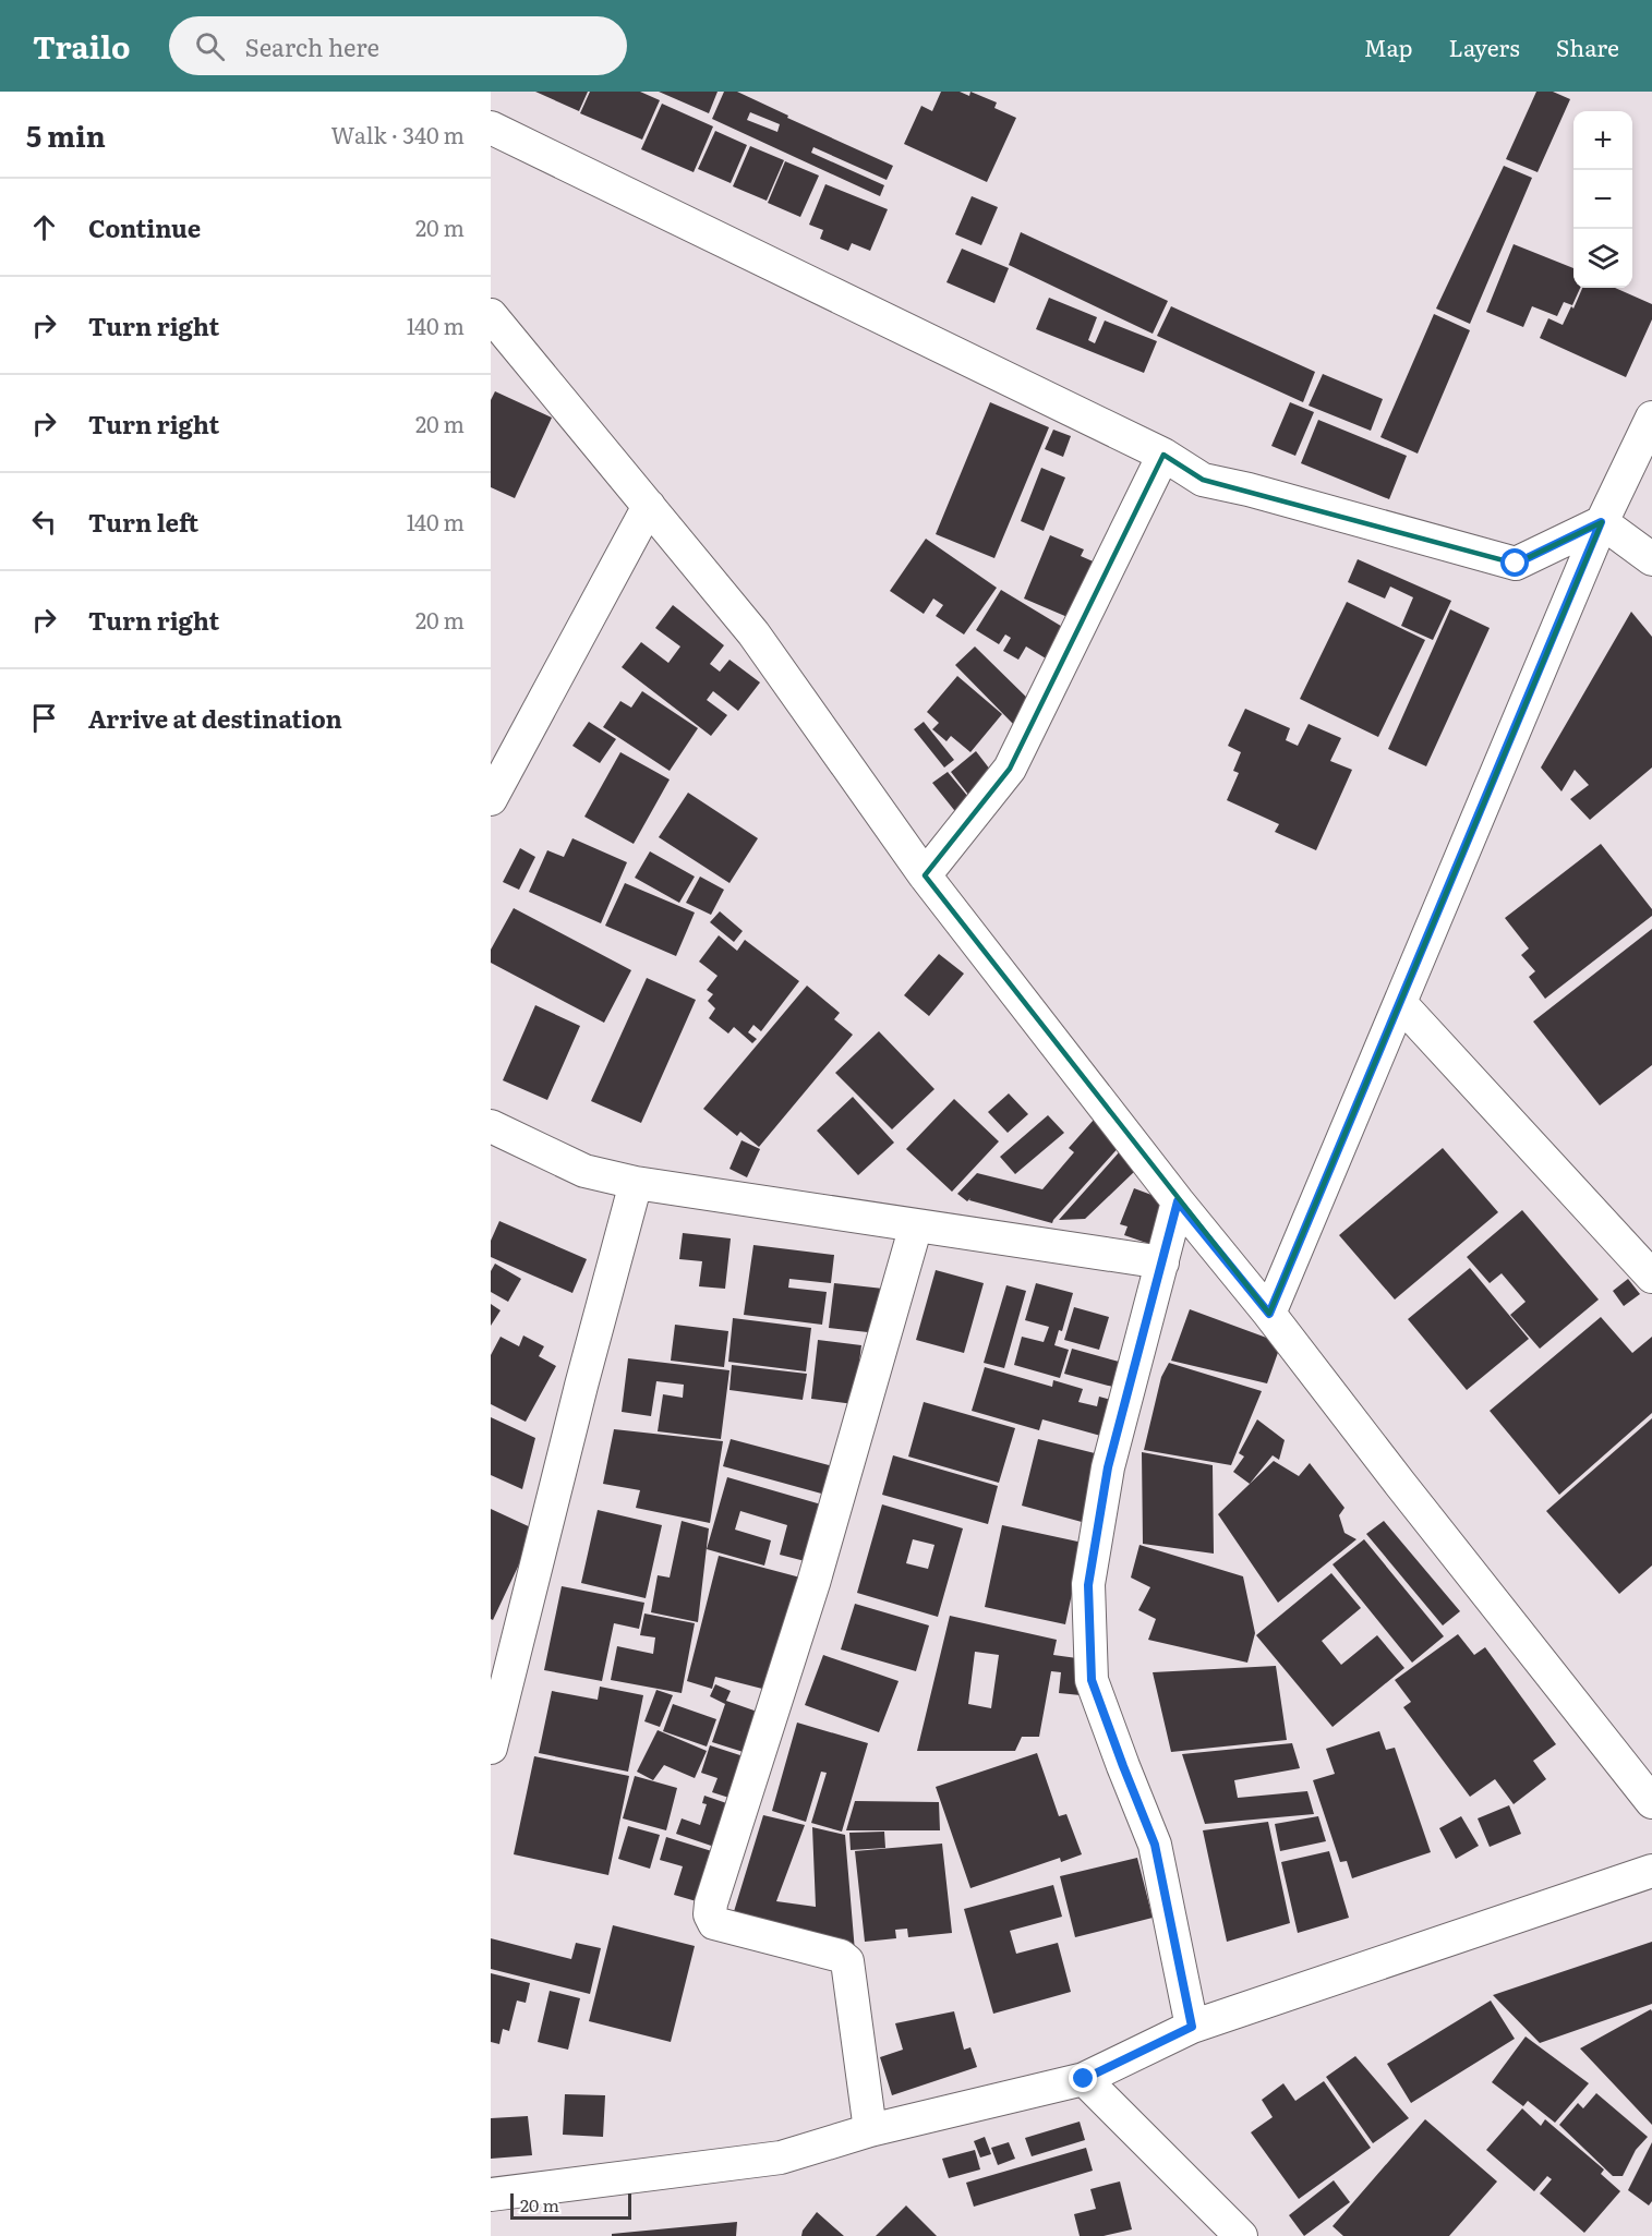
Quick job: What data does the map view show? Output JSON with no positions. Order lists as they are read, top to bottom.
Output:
{
  "scale_bar": "20 m",
  "page": {
    "header": "Trailo",
    "search": "Search here",
    "nav": ["Map", "Layers", "Share"],
    "heading": ["5 min", "Walk · 340 m"],
    "map_buttons": ["+", "−"],
    "list": [
      ["Continue", "20 m"],
      ["Turn right", "140 m"],
      ["Turn right", "20 m"],
      ["Turn left", "140 m"],
      ["Turn right", "20 m"],
      "Arrive at destination"
    ],
    "scale": "20 m"
  }
}
